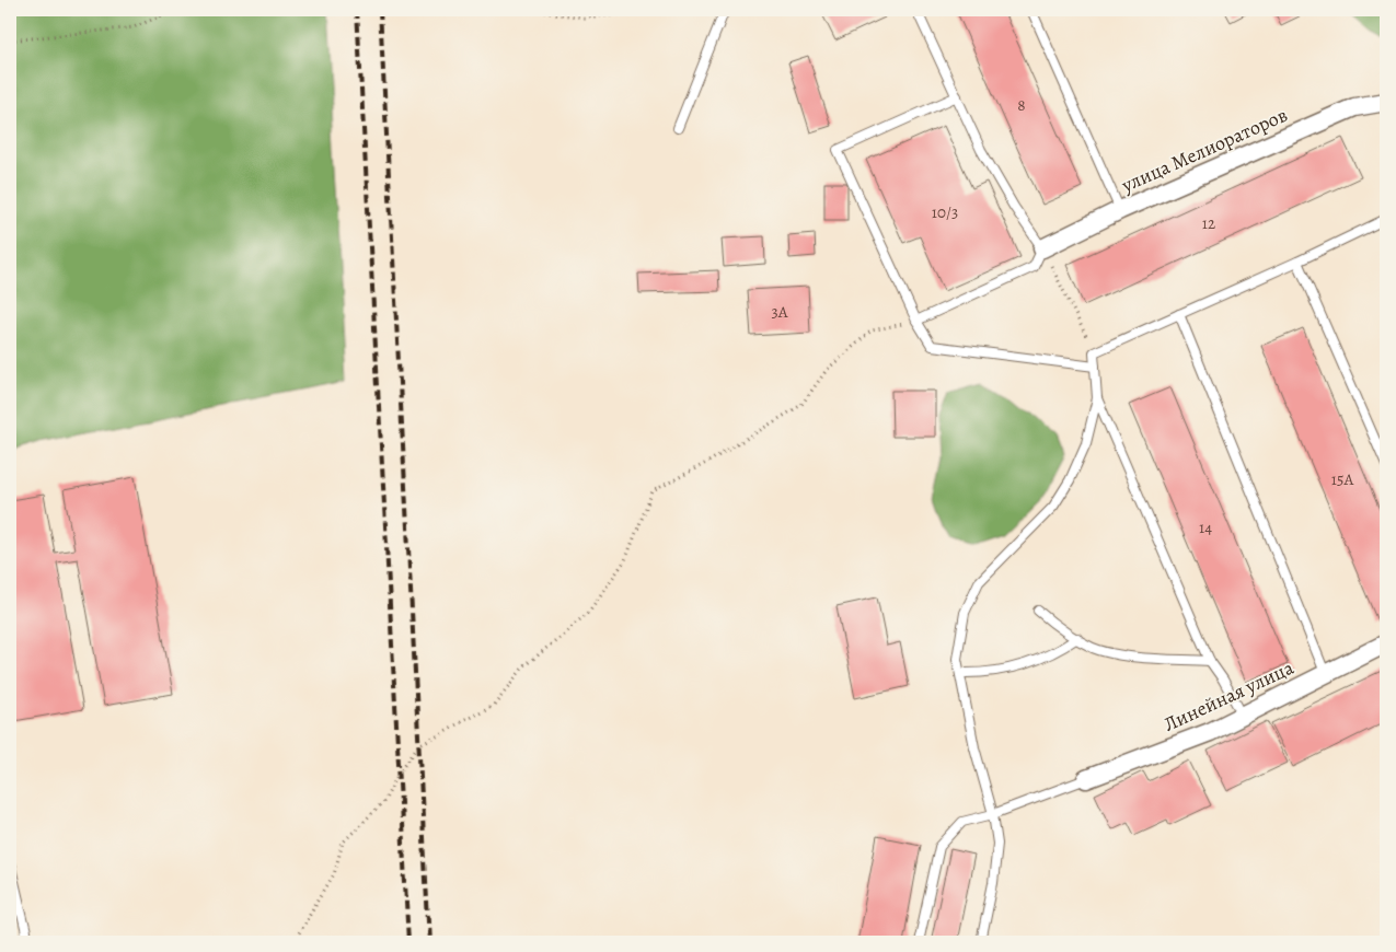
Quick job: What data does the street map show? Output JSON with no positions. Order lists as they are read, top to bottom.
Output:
{
  "streets": {
    "street": ["улица Мелиораторов", "Линейная улица"]
  },
  "house_numbers": [
    "8",
    "10/3",
    "12",
    "3А",
    "15А",
    "14"
  ]
}
